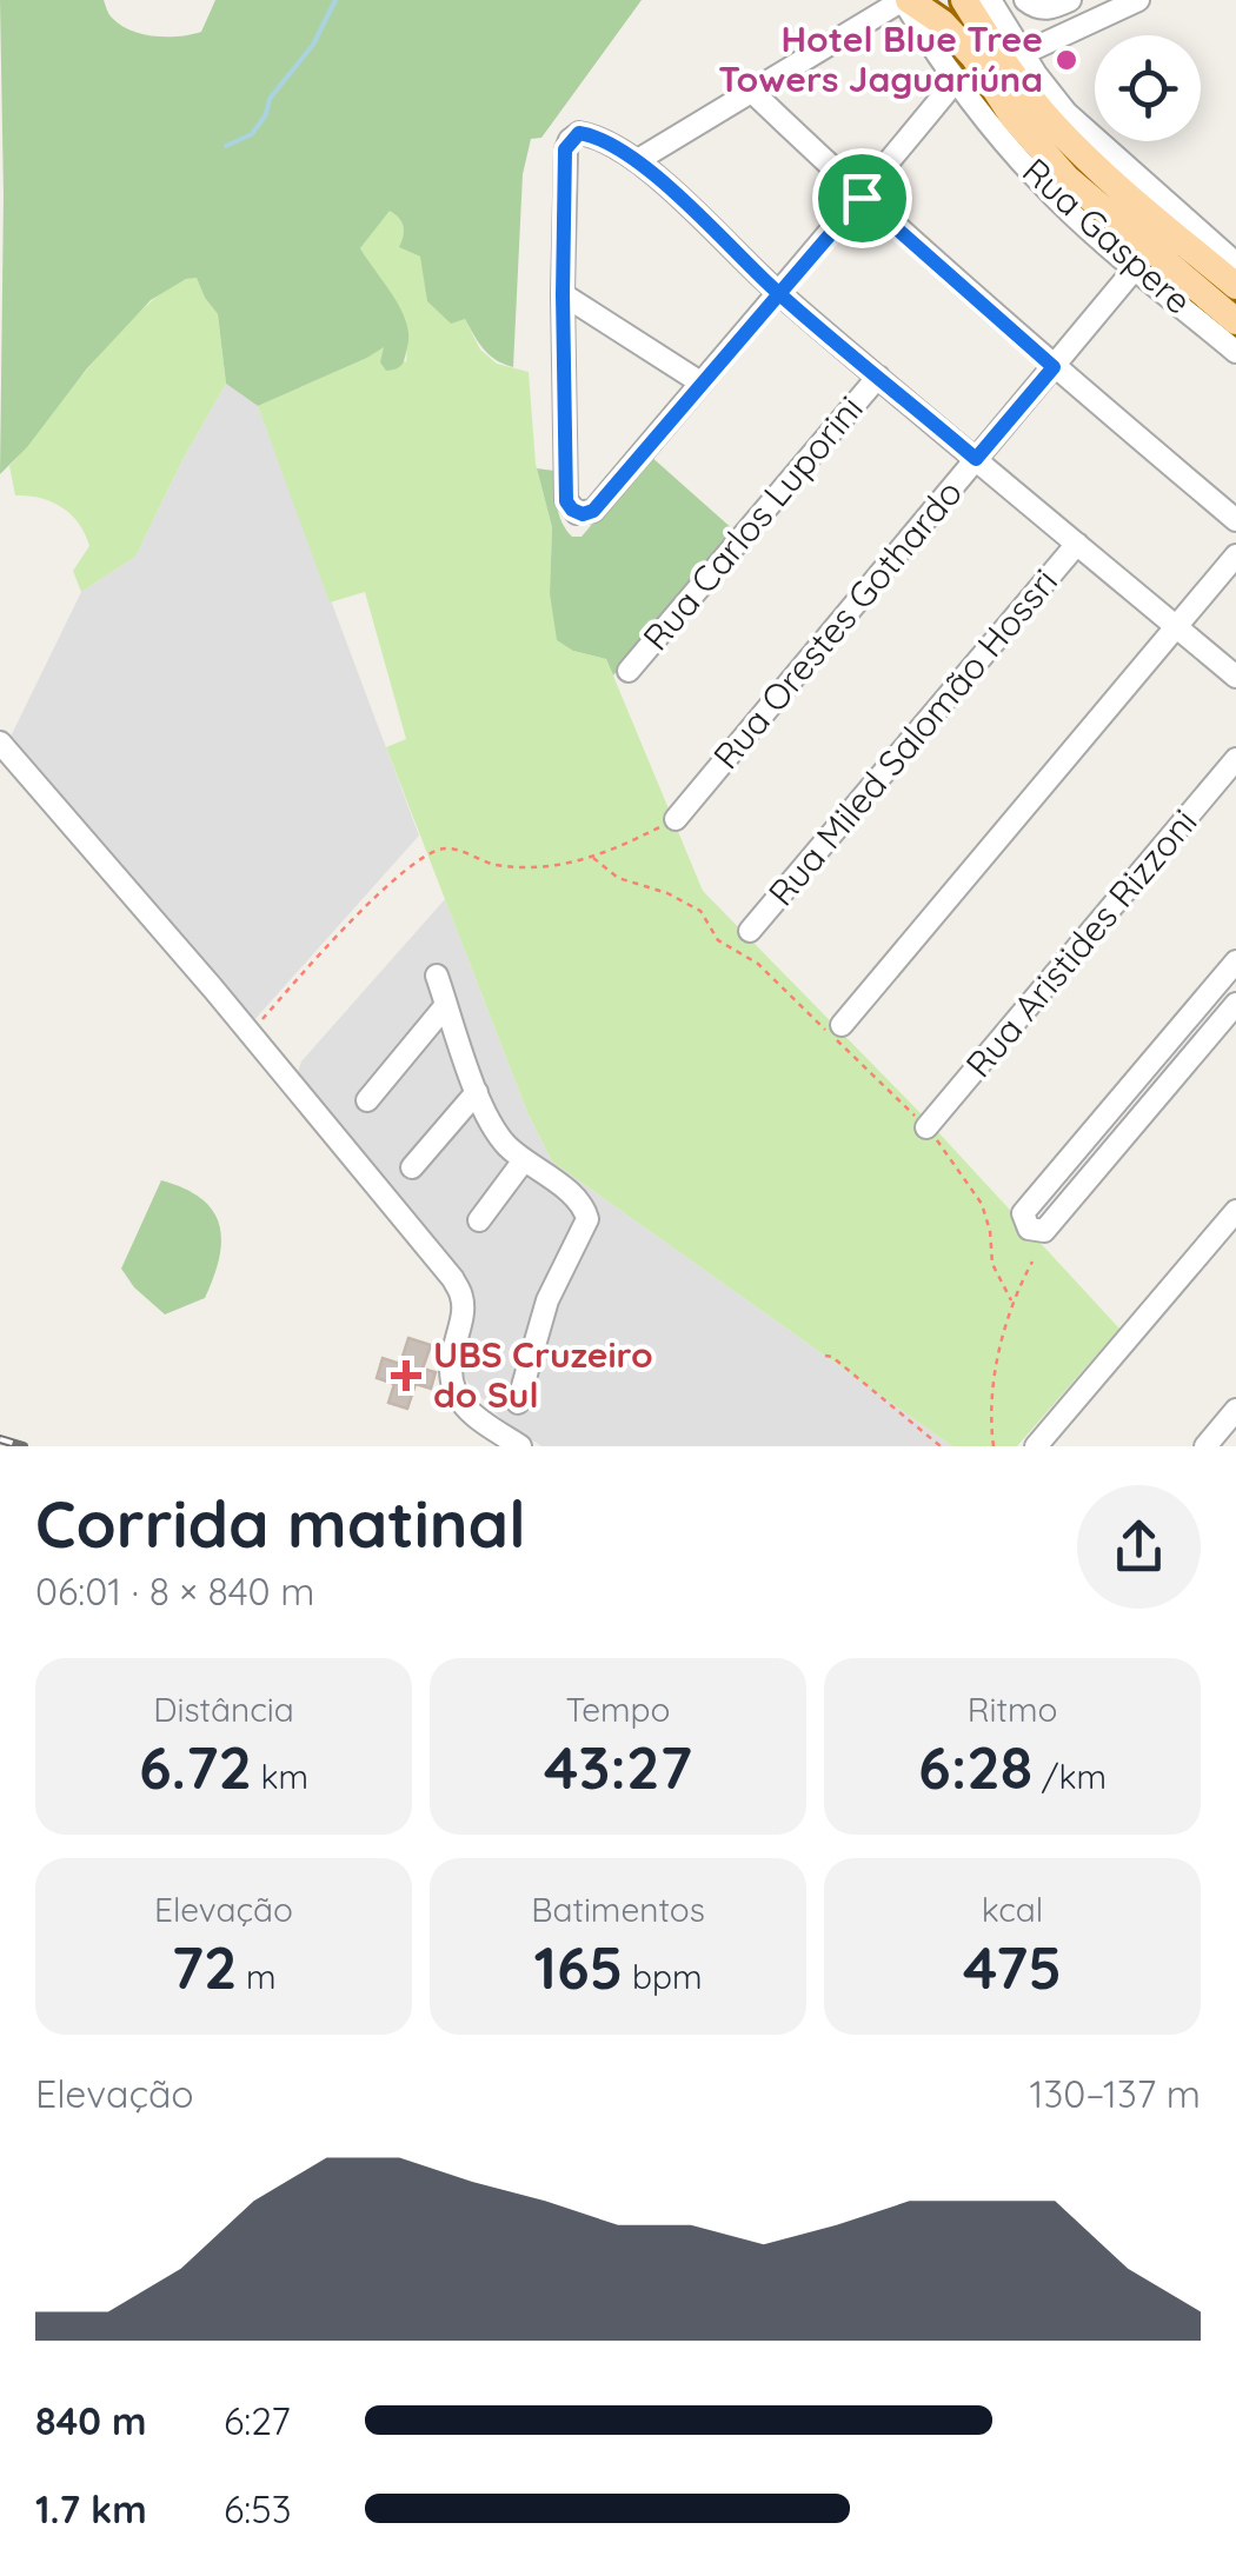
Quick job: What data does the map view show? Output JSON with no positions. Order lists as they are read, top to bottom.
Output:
{
  "streets": {
    "street": [
      "Rua Gaspere",
      "Rua Carlos Luporini",
      "Rua Orestes Gothardo",
      "Rua Miled Salomão Hossri",
      "Rua Aristides Rizzoni"
    ]
  },
  "crossings": [
    ["Rua Gaspere", "Rua Orestes Gothardo"]
  ],
  "places": {
    "other": ["Hotel Blue Tree Towers Jaguariúna"],
    "health": ["UBS Cruzeiro do Sul"]
  },
  "page": {
    "heading": ["Corrida matinal", "06:01 · 8 × 840 m"],
    "stats": [
      ["Distância", "6.72 km"],
      ["Tempo", "43:27"],
      ["Ritmo", "6:28 /km"],
      ["Elevação", "72 m"],
      ["Batimentos", "165 bpm"],
      ["kcal", "475"]
    ],
    "chart": ["Elevação", "130–137 m"],
    "list": [
      {
        "name": "840 m",
        "note": "6:27"
      },
      {
        "name": "1.7 km",
        "note": "6:53"
      }
    ]
  }
}
